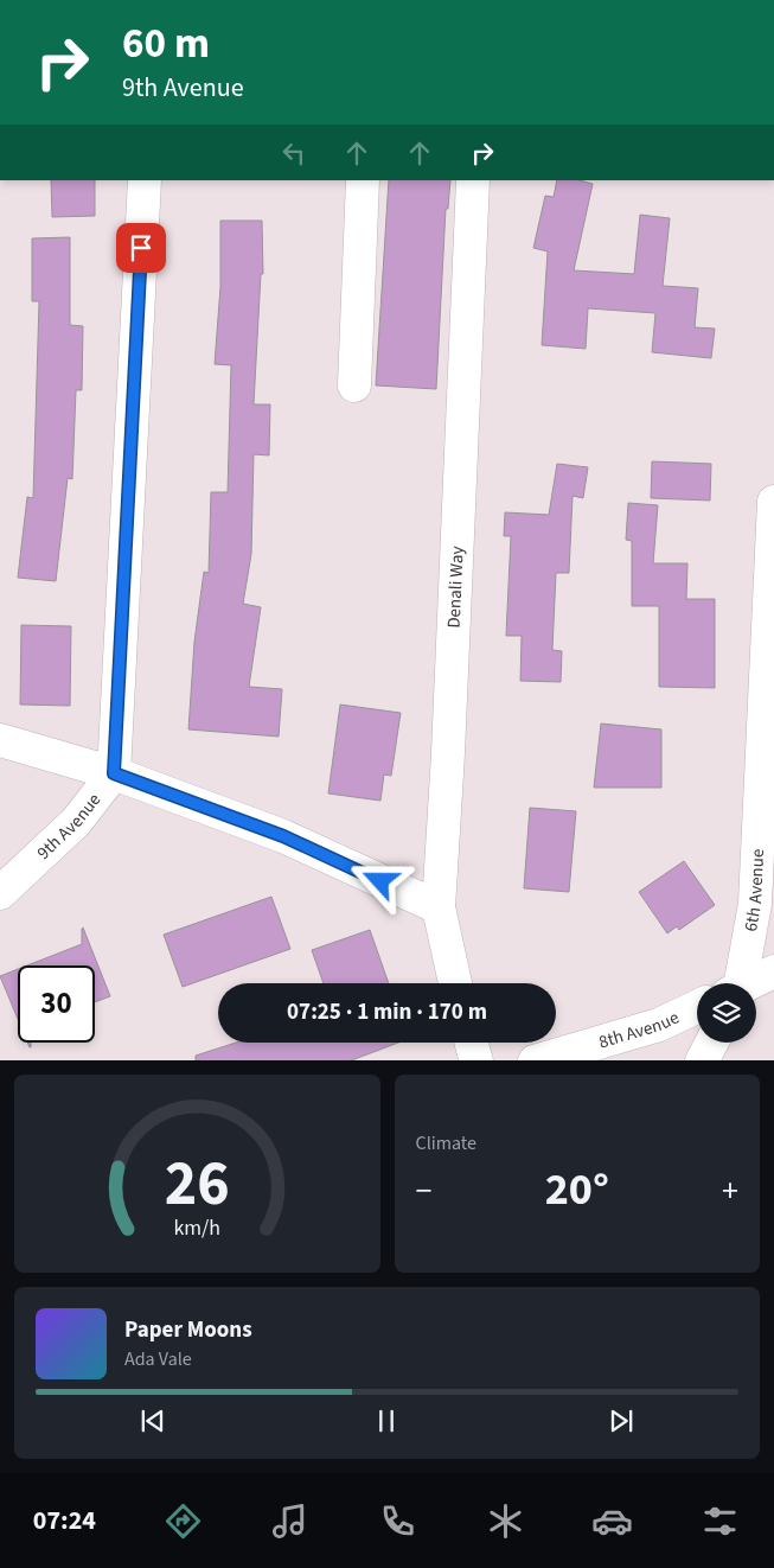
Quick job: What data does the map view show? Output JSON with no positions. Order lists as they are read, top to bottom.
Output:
{
  "streets": {
    "street": [
      "Denali Way",
      "9th Avenue",
      "6th Avenue",
      "8th Avenue"
    ]
  },
  "page": {
    "turn": ["60 m", "9th Avenue"],
    "limit": "30",
    "trip": "07:25 · 1 min · 170 m",
    "tile": "Climate",
    "heat": ["−", "20°", "+"],
    "song": ["Paper Moons", "Ada Vale"],
    "tabs": "07:24",
    "gauge": ["26", "km/h"]
  }
}
